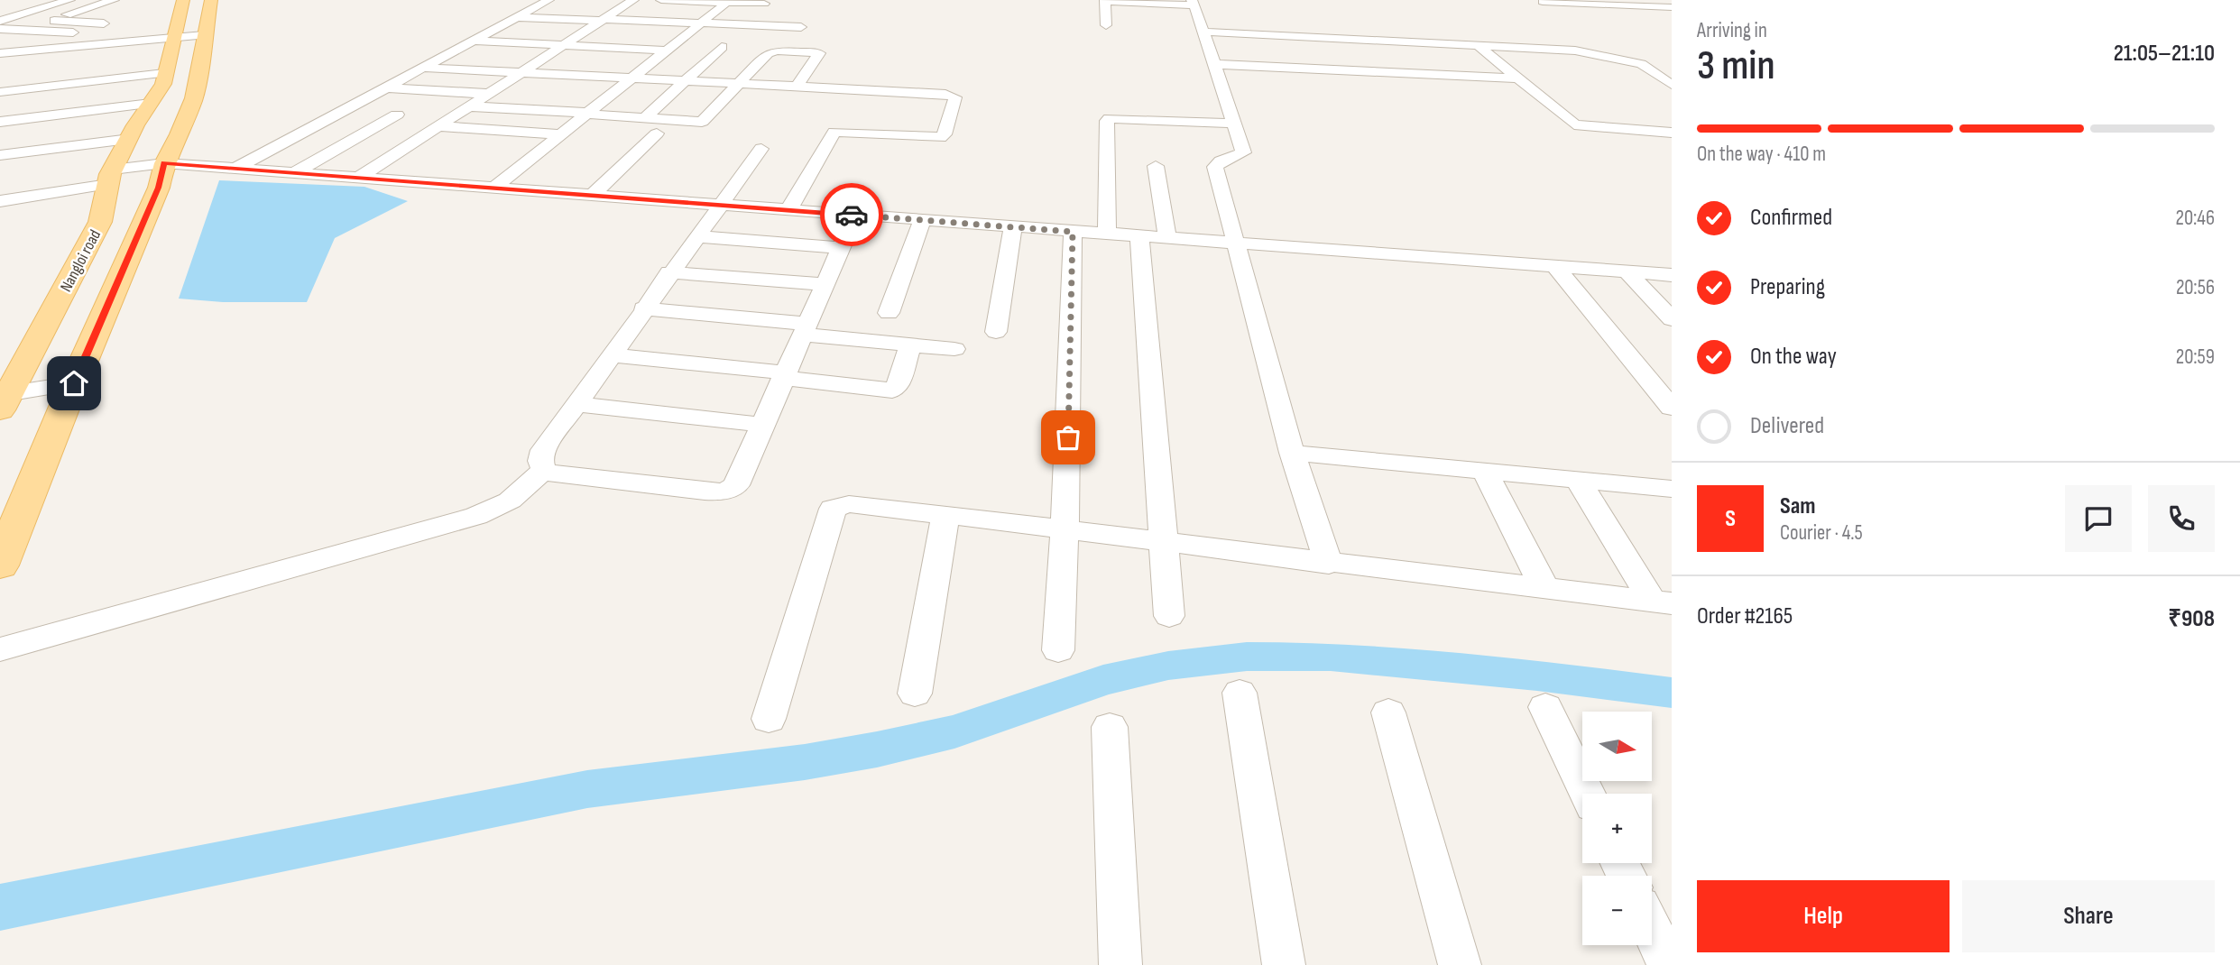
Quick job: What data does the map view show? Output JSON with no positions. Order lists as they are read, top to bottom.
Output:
{
  "streets": {
    "main road": ["Nangloi road"]
  },
  "north": "right",
  "page": {
    "heading": ["3 min", "Arriving in", "21:05–21:10"],
    "panel": [
      "Sam",
      "Courier · 4.5",
      "Order #2165",
      "₹908"
    ],
    "bar": "On the way · 410 m",
    "list": [
      ["Confirmed", "20:46"],
      ["Preparing", "20:56"],
      ["On the way", "20:59"],
      "Delivered"
    ],
    "round": "S",
    "map_buttons": ["+", "−"],
    "buttons": ["Help", "Share"]
  }
}
